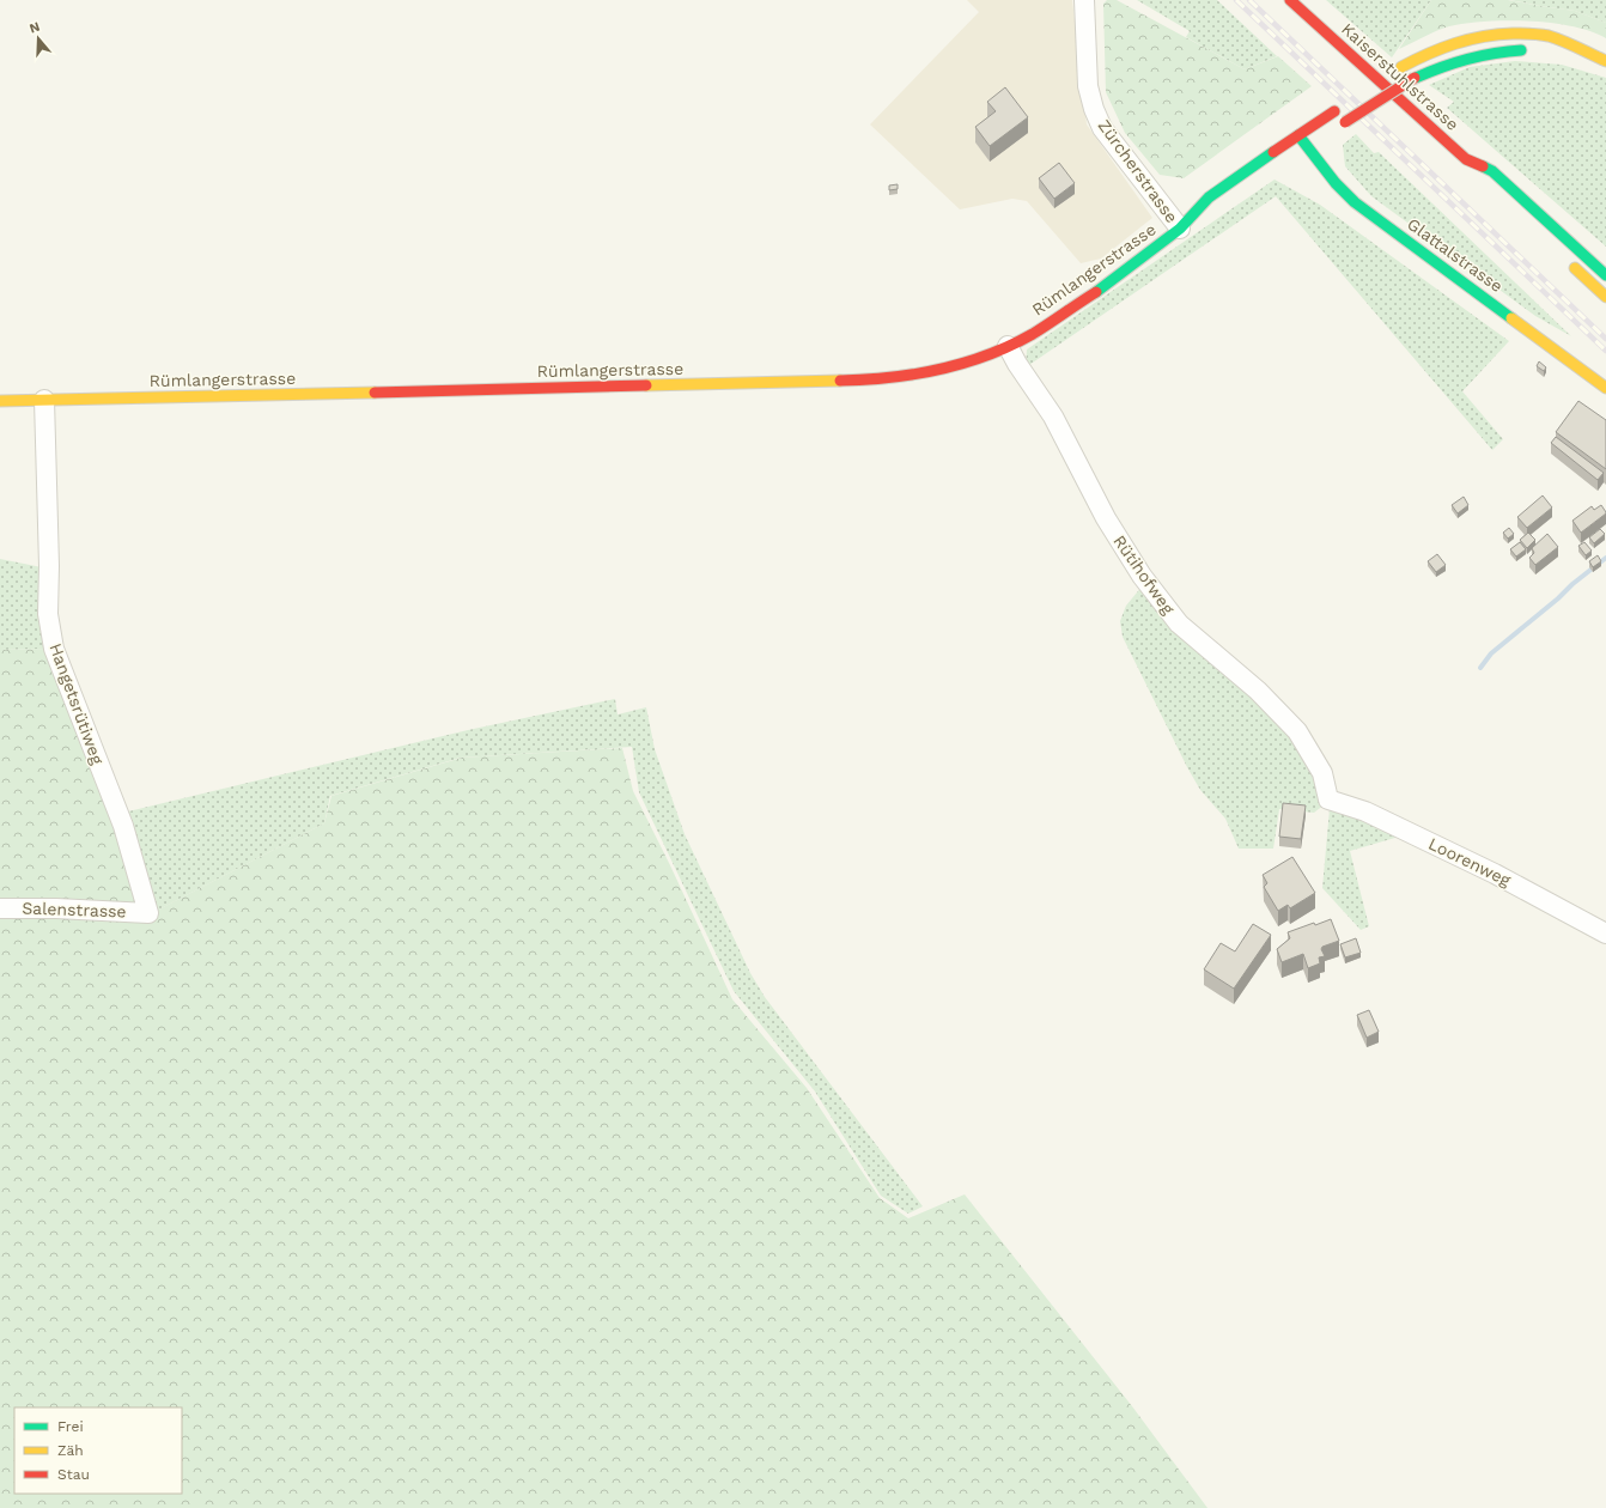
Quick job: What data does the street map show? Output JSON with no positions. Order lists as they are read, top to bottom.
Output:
{
  "streets": {
    "street": [
      "Kaiserstuhlstrasse",
      "Zürcherstrasse",
      "Glattalstrasse",
      "Rümlangerstrasse",
      "Rütihofweg",
      "Hangetsrütiweg",
      "Loorenweg",
      "Salenstrasse"
    ]
  },
  "crossings": [
    ["Zürcherstrasse", "Rümlangerstrasse"],
    ["Glattalstrasse", "Rümlangerstrasse"],
    ["Rümlangerstrasse", "Rütihofweg"],
    ["Rümlangerstrasse", "Hangetsrütiweg"],
    ["Rütihofweg", "Loorenweg"],
    ["Hangetsrütiweg", "Salenstrasse"]
  ],
  "legend": ["Frei", "Zäh", "Stau"],
  "north": "top"
}
